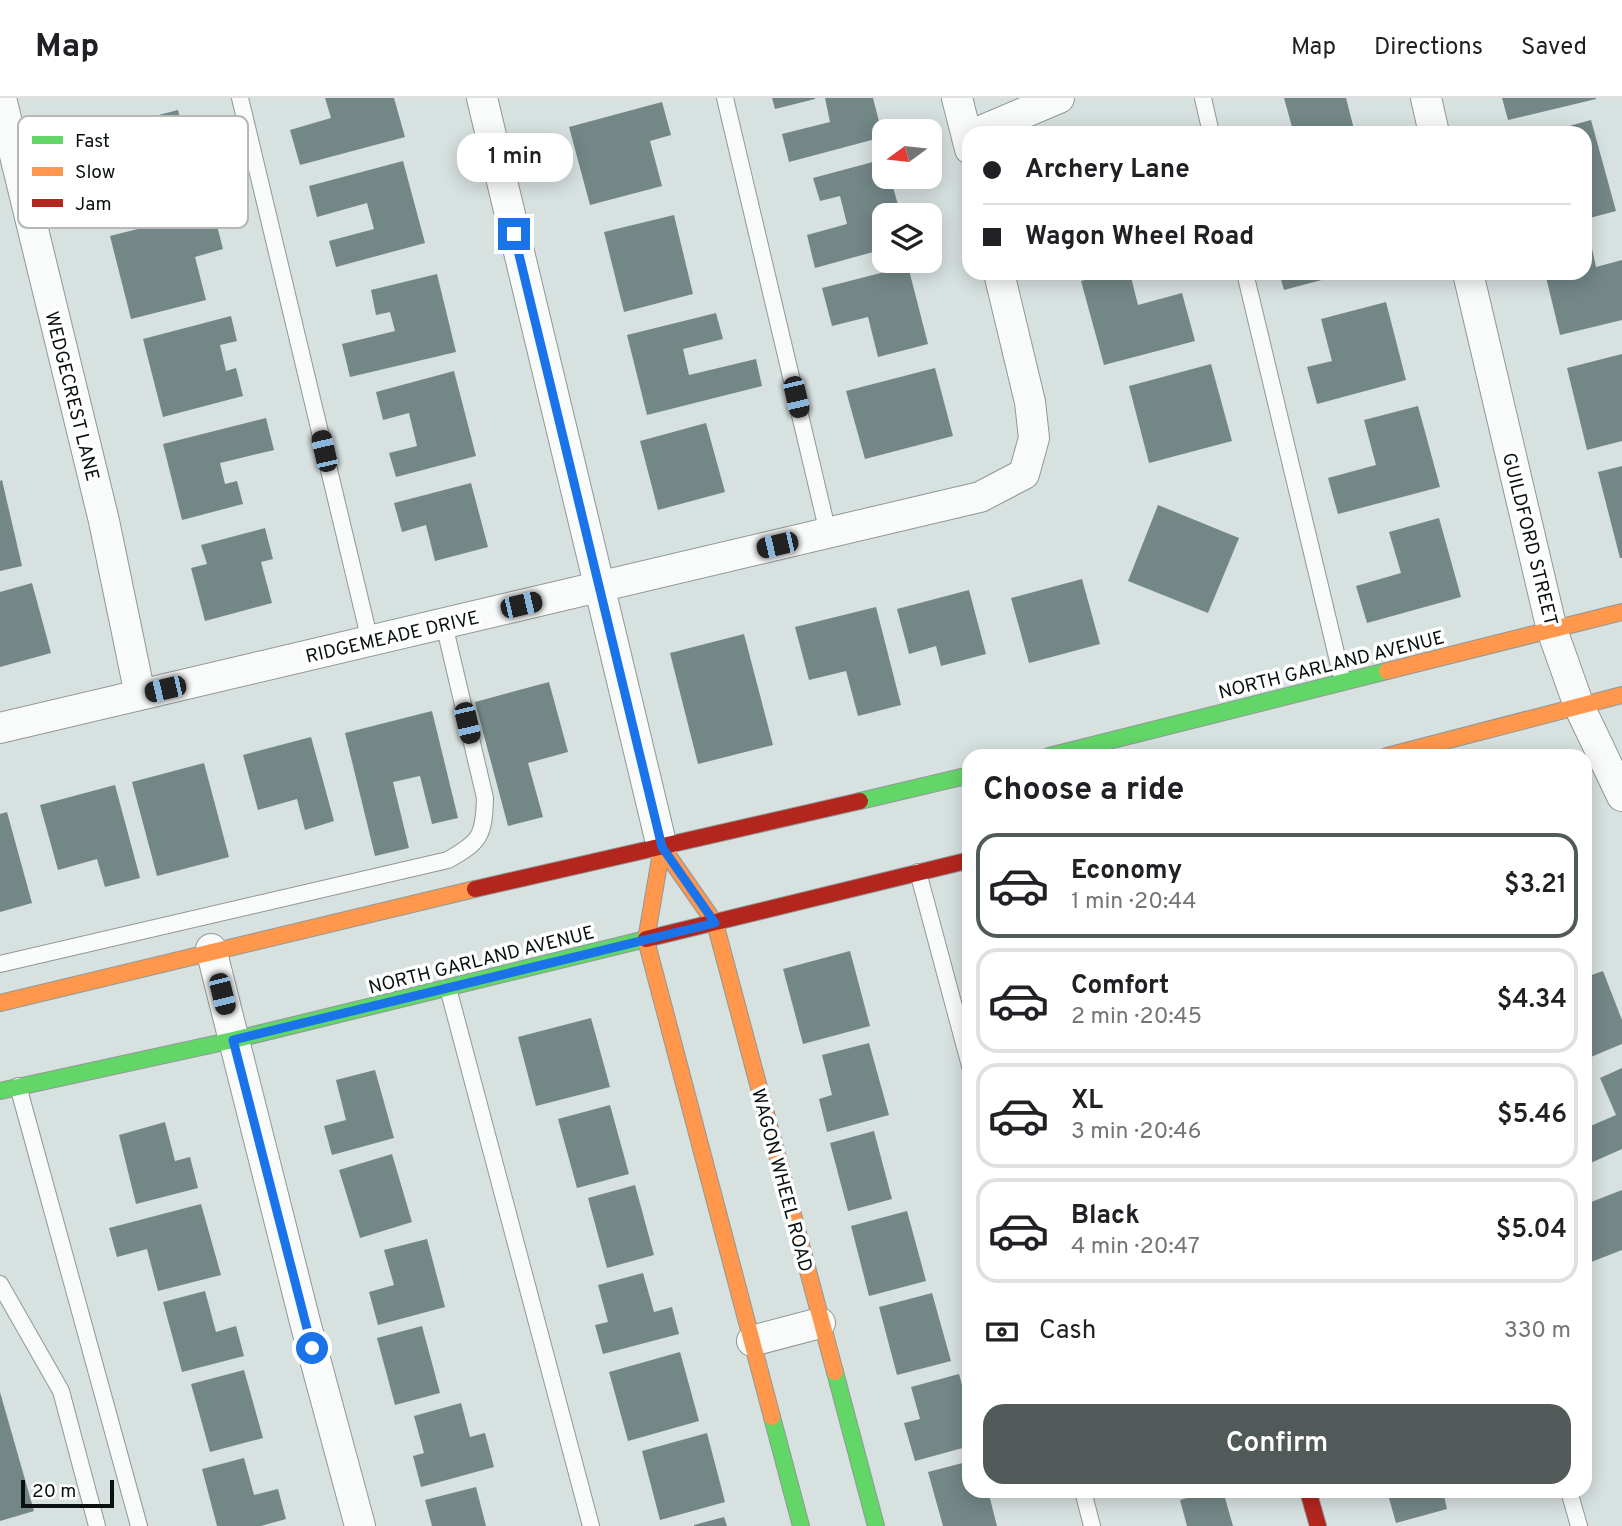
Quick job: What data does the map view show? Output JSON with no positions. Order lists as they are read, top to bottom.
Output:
{
  "streets": {
    "main road": ["NORTH GARLAND AVENUE", "WAGON WHEEL ROAD"],
    "street": ["WEDGECREST LANE", "GUILDFORD STREET", "RIDGEMEADE DRIVE"]
  },
  "crossings": [
    ["WEDGECREST LANE", "RIDGEMEADE DRIVE"],
    ["GUILDFORD STREET", "NORTH GARLAND AVENUE"],
    ["RIDGEMEADE DRIVE", "WAGON WHEEL ROAD"],
    ["NORTH GARLAND AVENUE", "WAGON WHEEL ROAD"]
  ],
  "legend": ["Fast", "Slow", "Jam"],
  "scale_bar": "20 m",
  "north": "left",
  "page": {
    "header": "Map",
    "nav": ["Map", "Directions", "Saved"],
    "banner": ["Archery Lane", "Wagon Wheel Road"],
    "bubble": "1 min",
    "heading": "Choose a ride",
    "list": [
      {
        "name": "Economy",
        "note": "1 min · 20:44",
        "value": "$3.21"
      },
      {
        "name": "Comfort",
        "note": "2 min · 20:45",
        "value": "$4.34"
      },
      {
        "name": "XL",
        "note": "3 min · 20:46",
        "value": "$5.46"
      },
      {
        "name": "Black",
        "note": "4 min · 20:47",
        "value": "$5.04"
      }
    ],
    "pay": ["Cash", "330 m"],
    "buttons": "Confirm",
    "scale": "20 m"
  }
}
